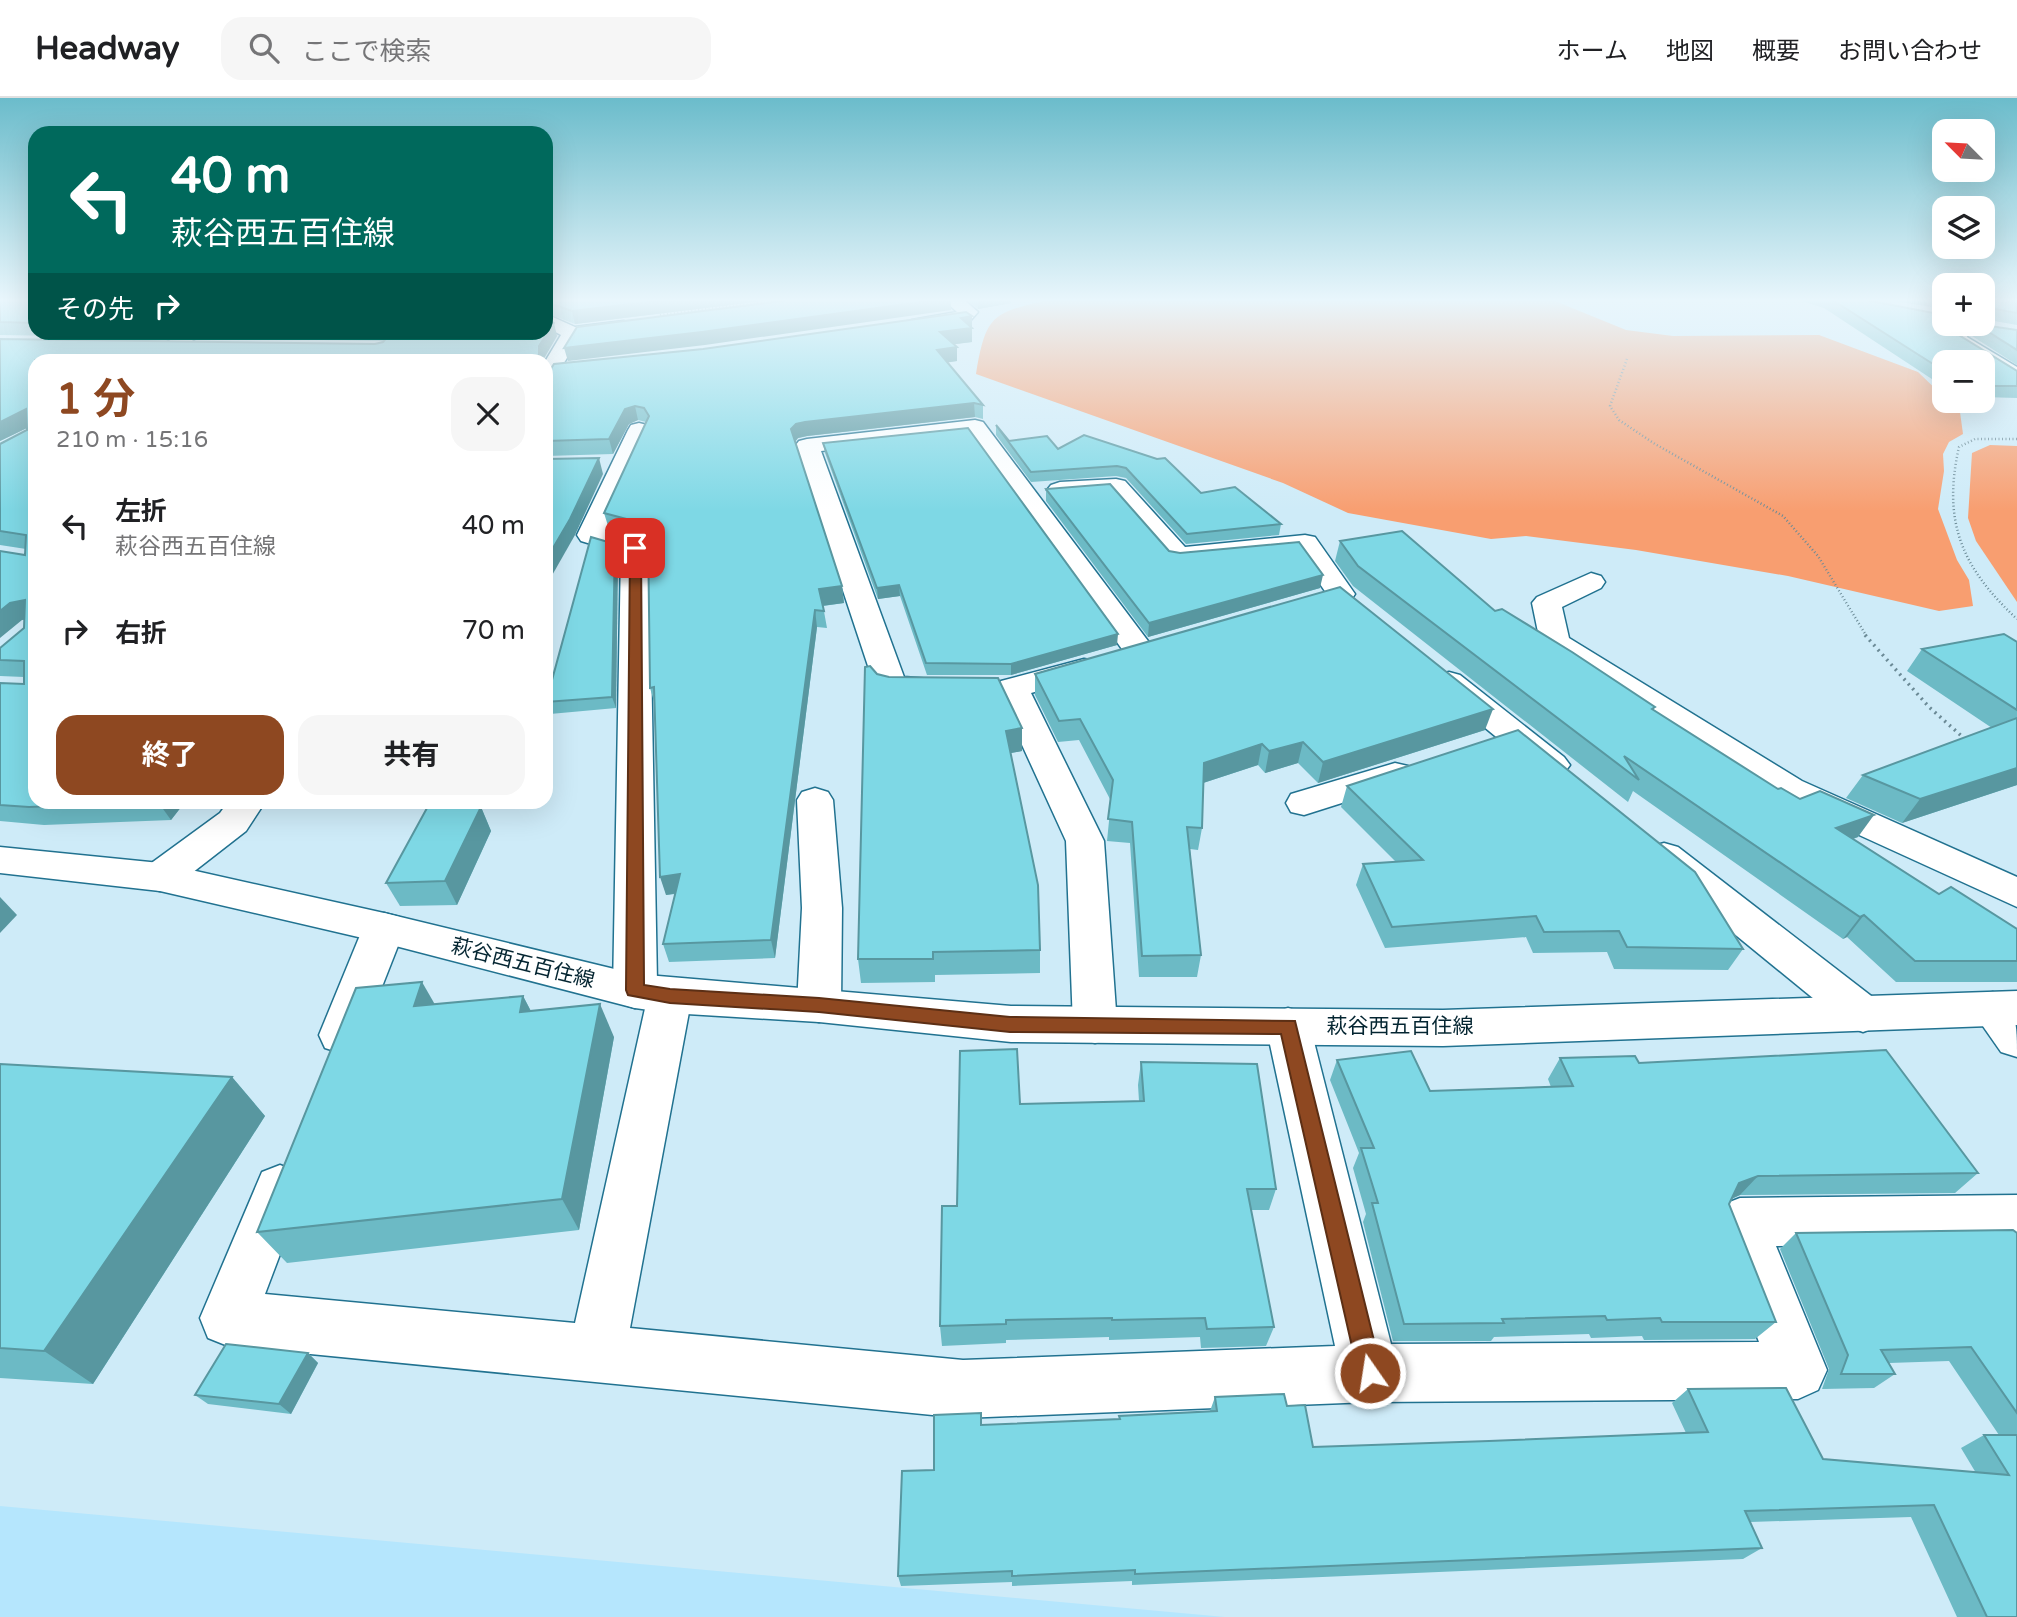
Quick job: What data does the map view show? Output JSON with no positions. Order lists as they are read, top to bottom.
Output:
{
  "streets": {
    "street": ["萩谷西五百住線"]
  },
  "north": "top left",
  "page": {
    "header": "Headway",
    "search": "ここで検索",
    "nav": [
      "ホーム",
      "地図",
      "概要",
      "お問い合わせ"
    ],
    "map_buttons": ["+", "−"],
    "turn": ["40 m", "萩谷西五百住線"],
    "then": "その先",
    "heading": ["1 分", "210 m · 15:16"],
    "list": [
      {
        "name": "左折",
        "note": "萩谷西五百住線",
        "value": "40 m"
      },
      {
        "name": "右折",
        "value": "70 m"
      }
    ],
    "buttons": ["終了", "共有"]
  }
}
